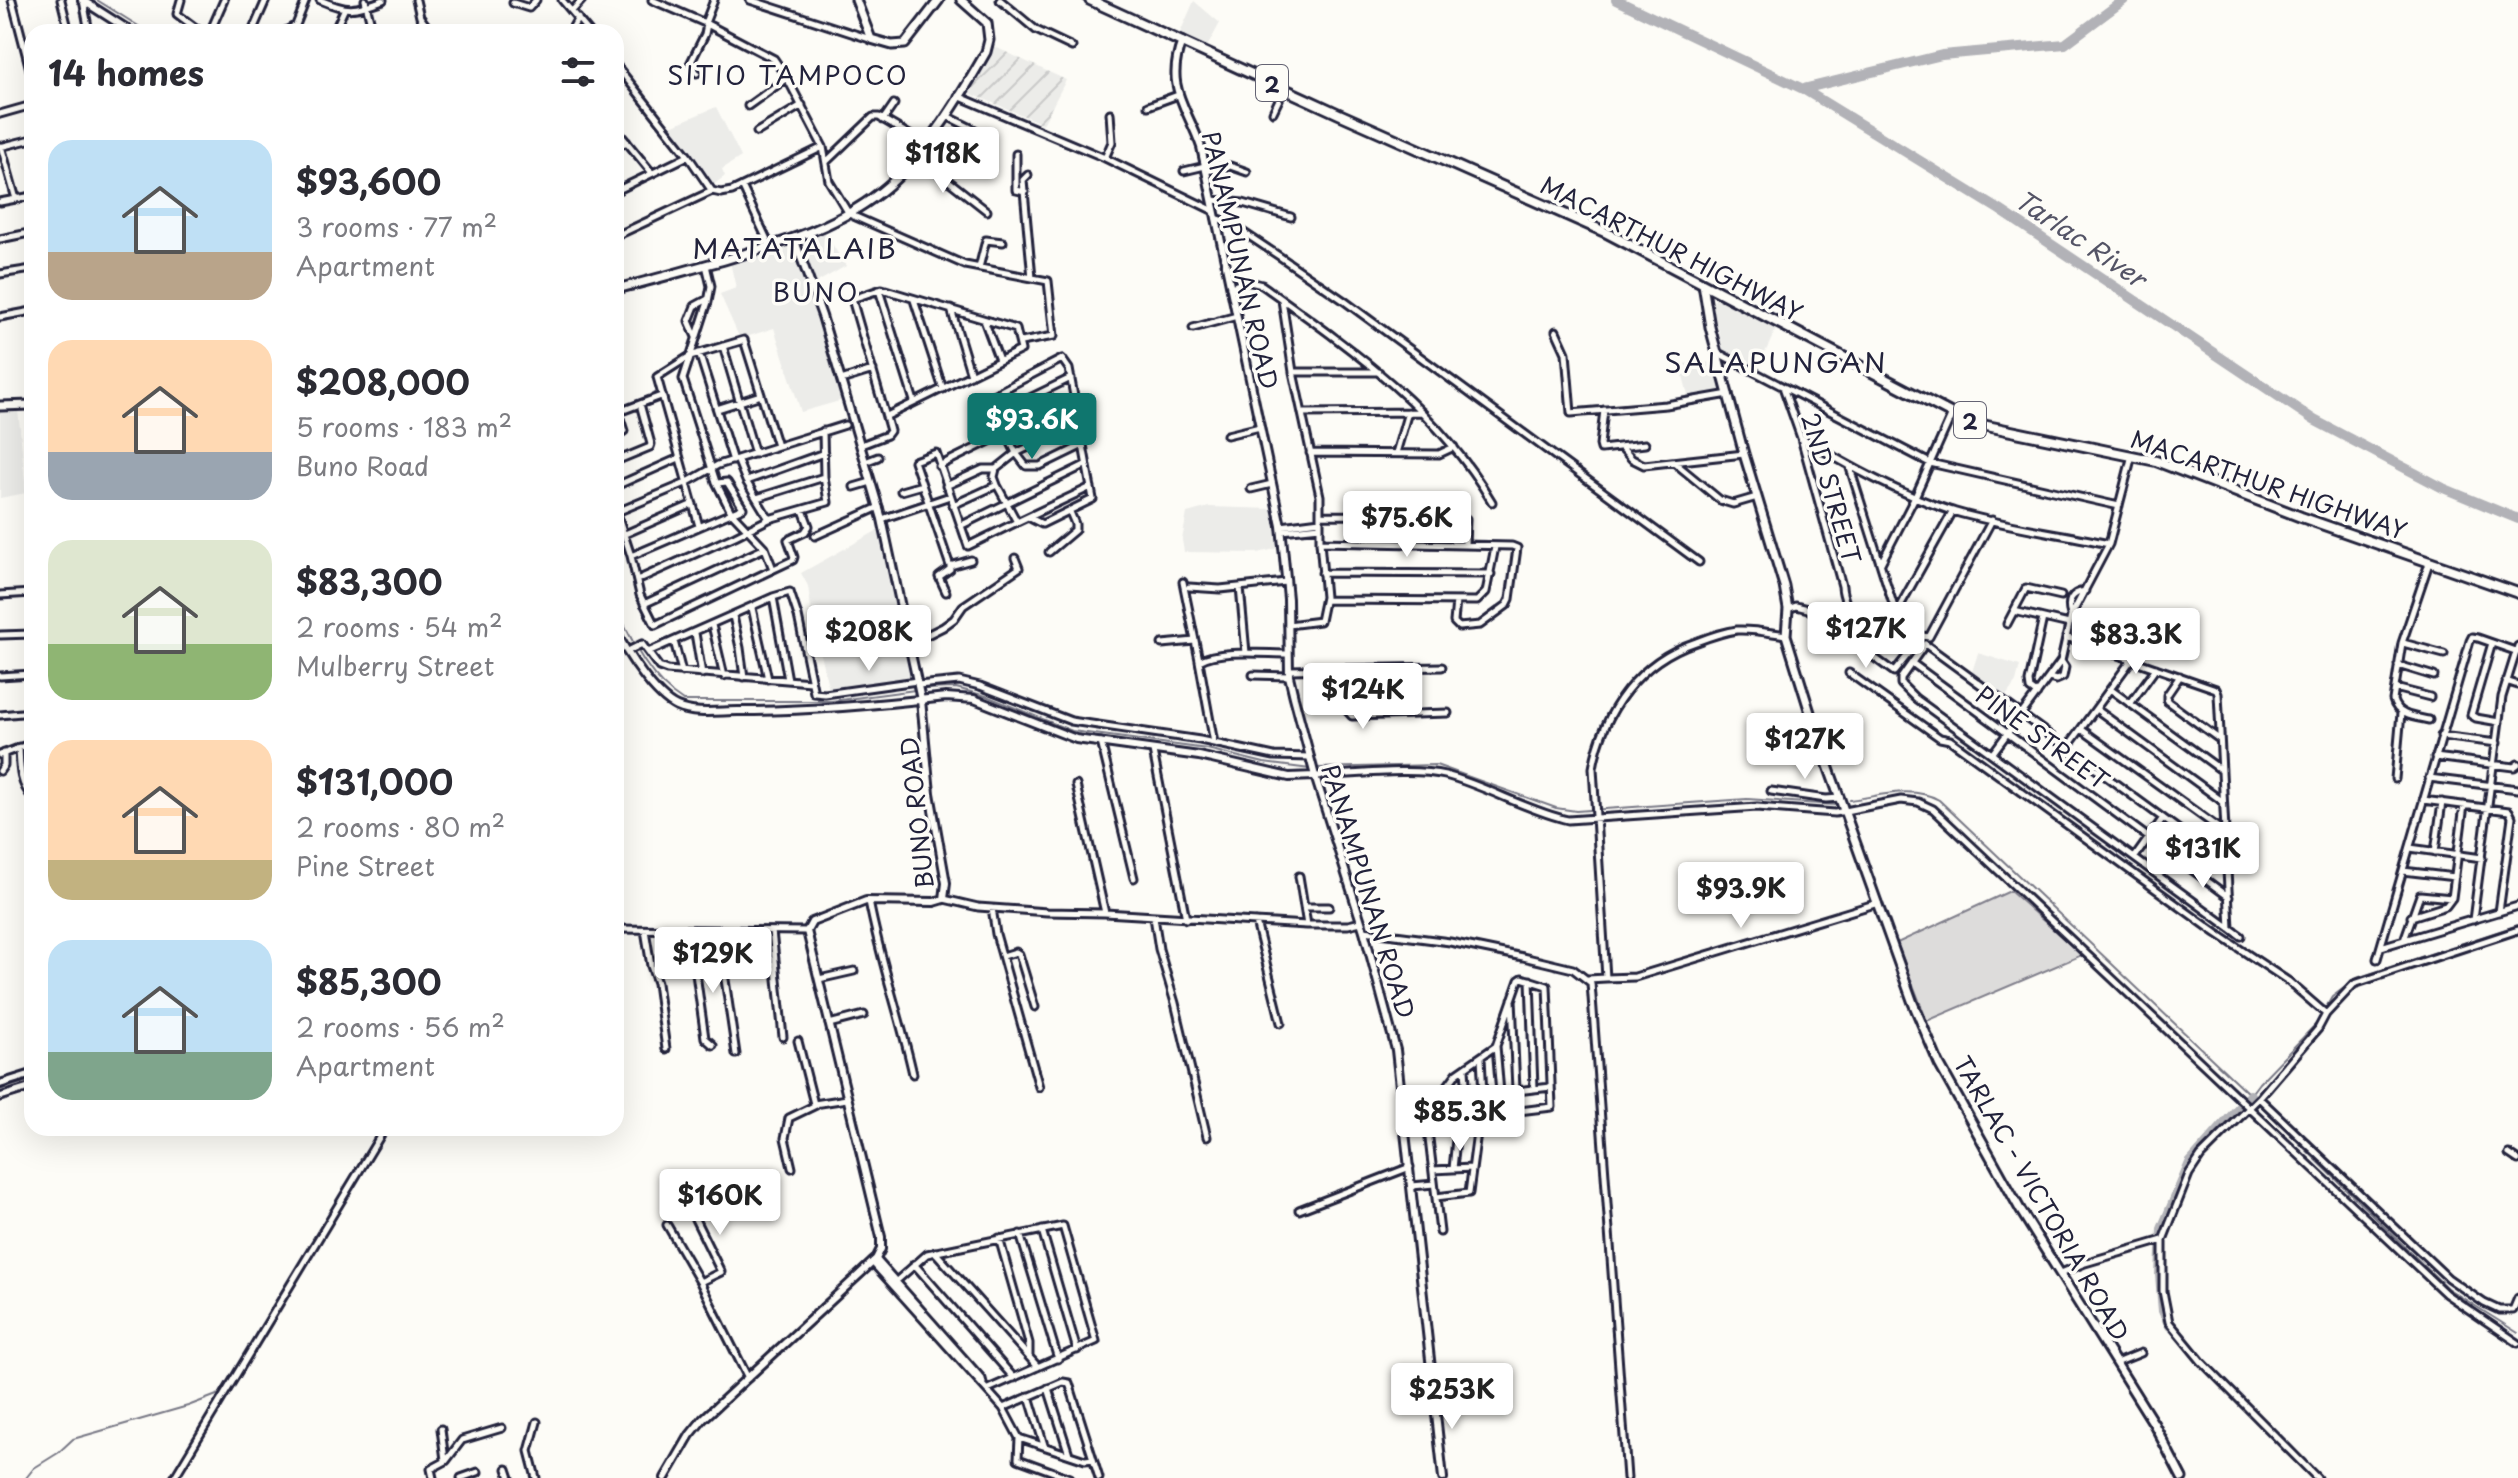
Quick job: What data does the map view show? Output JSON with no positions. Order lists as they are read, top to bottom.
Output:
{
  "streets": {
    "highway": ["2", "MACARTHUR HIGHWAY"],
    "main road": ["TARLAC - VICTORIA ROAD"],
    "street": [
      "PANAMPUNAN ROAD",
      "2ND STREET",
      "PINE STREET",
      "BUNO ROAD"
    ]
  },
  "crossings": [
    ["MACARTHUR HIGHWAY", "PANAMPUNAN ROAD"],
    ["MACARTHUR HIGHWAY", "TARLAC - VICTORIA ROAD"]
  ],
  "districts": [
    "SITIO TAMPOCO",
    "MATATALAIB",
    "BUNO",
    "SALAPUNGAN"
  ],
  "water": ["Tarlac River"],
  "page": {
    "heading": "14 homes",
    "list": [
      {
        "name": "$93,600",
        "note": "3 rooms · 77 m² · Apartment"
      },
      {
        "name": "$208,000",
        "note": "5 rooms · 183 m² · Buno Road"
      },
      {
        "name": "$83,300",
        "note": "2 rooms · 54 m² · Mulberry Street"
      },
      {
        "name": "$131,000",
        "note": "2 rooms · 80 m² · Pine Street"
      },
      {
        "name": "$85,300",
        "note": "2 rooms · 56 m² · Apartment"
      }
    ],
    "price": [
      "$118K",
      "$93.6K",
      "$75.6K",
      "$127K",
      "$208K",
      "$83.3K",
      "$124K",
      "$127K",
      "$131K",
      "$93.9K",
      "$129K",
      "$85.3K",
      "$160K",
      "$253K"
    ]
  }
}
